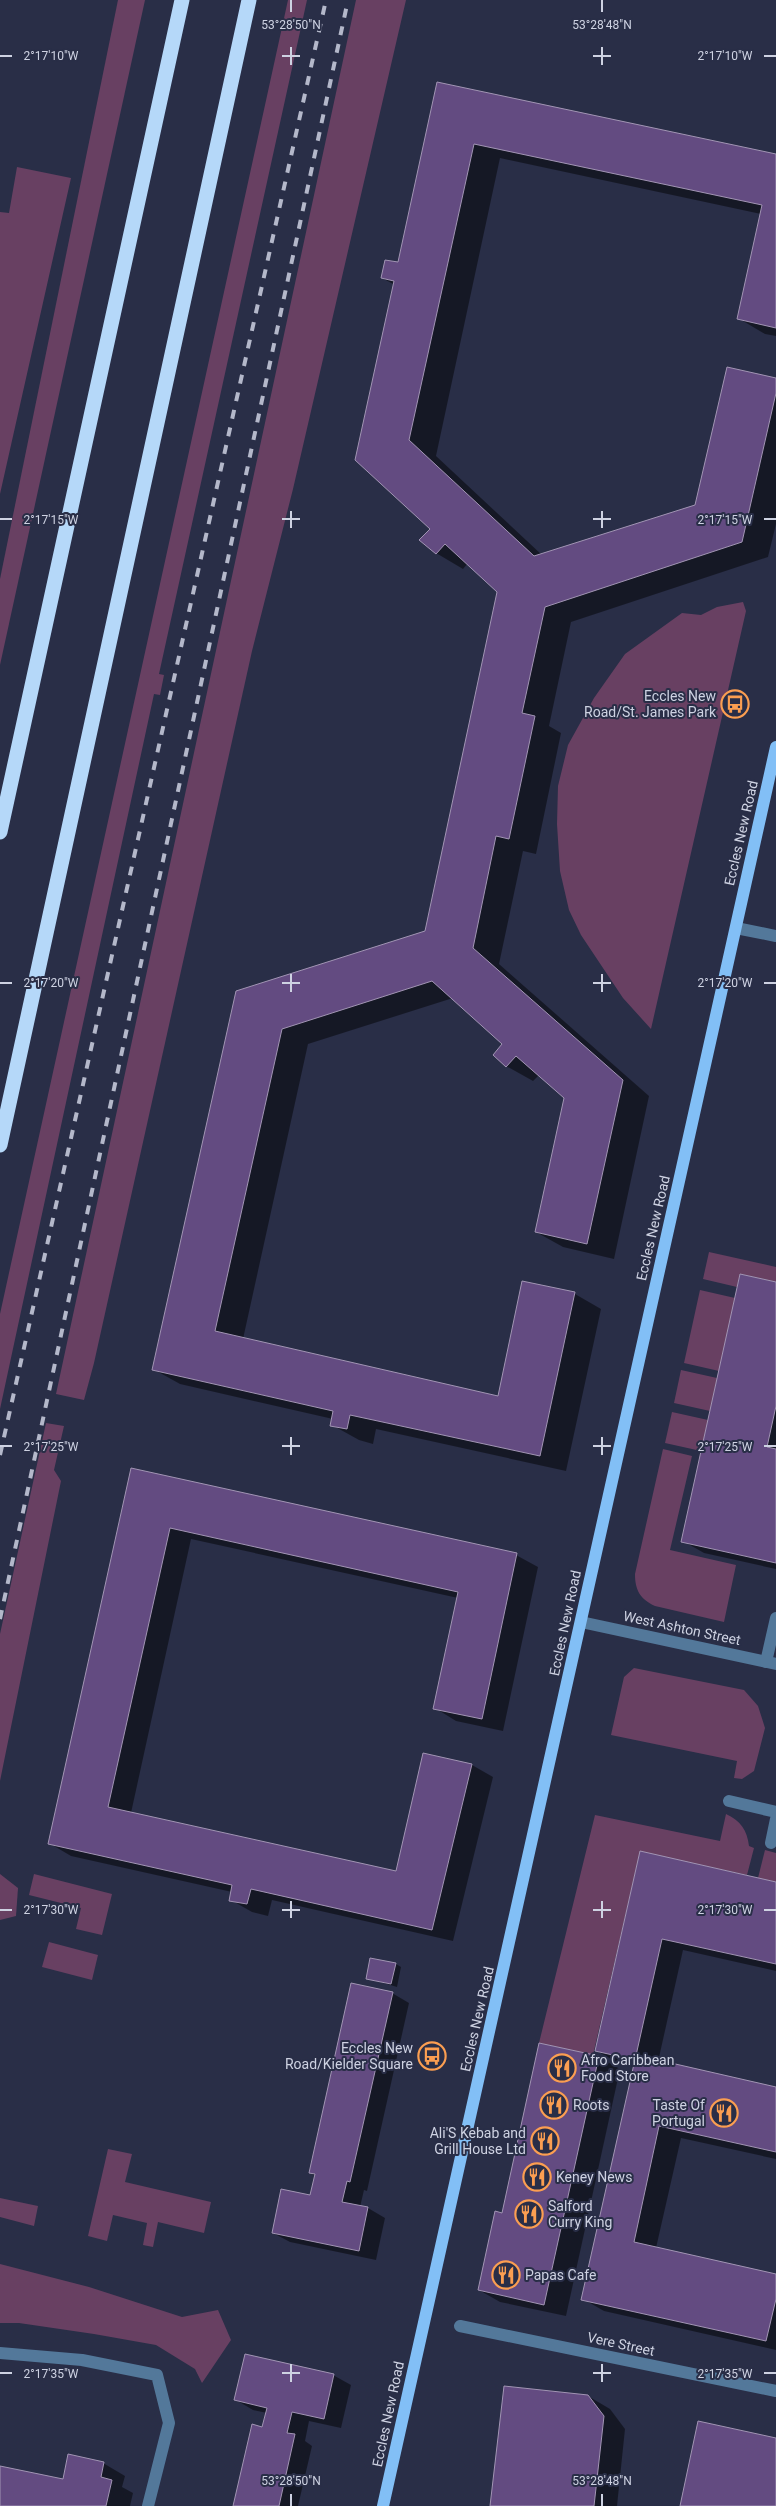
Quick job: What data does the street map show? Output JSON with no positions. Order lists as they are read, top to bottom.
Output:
{
  "streets": {
    "main road": ["Eccles New Road"],
    "street": ["West Ashton Street", "Vere Street"]
  },
  "crossings": [
    ["Eccles New Road", "West Ashton Street"]
  ],
  "places": {
    "bus stop": ["Eccles New Road/St. James Park", "Eccles New Road/Kielder Square"],
    "restaurant": [
      "Afro Caribbean Food Store",
      "Roots",
      "Taste Of Portugal",
      "Ali'S Kebab and Grill House Ltd",
      "Keney News",
      "Salford Curry King",
      "Papas Cafe"
    ]
  },
  "coordinates": [
    "53°28'50\"N",
    "53°28'48\"N",
    "2°17'10\"W",
    "2°17'15\"W",
    "2°17'20\"W",
    "2°17'25\"W",
    "2°17'30\"W",
    "2°17'35\"W"
  ]
}
